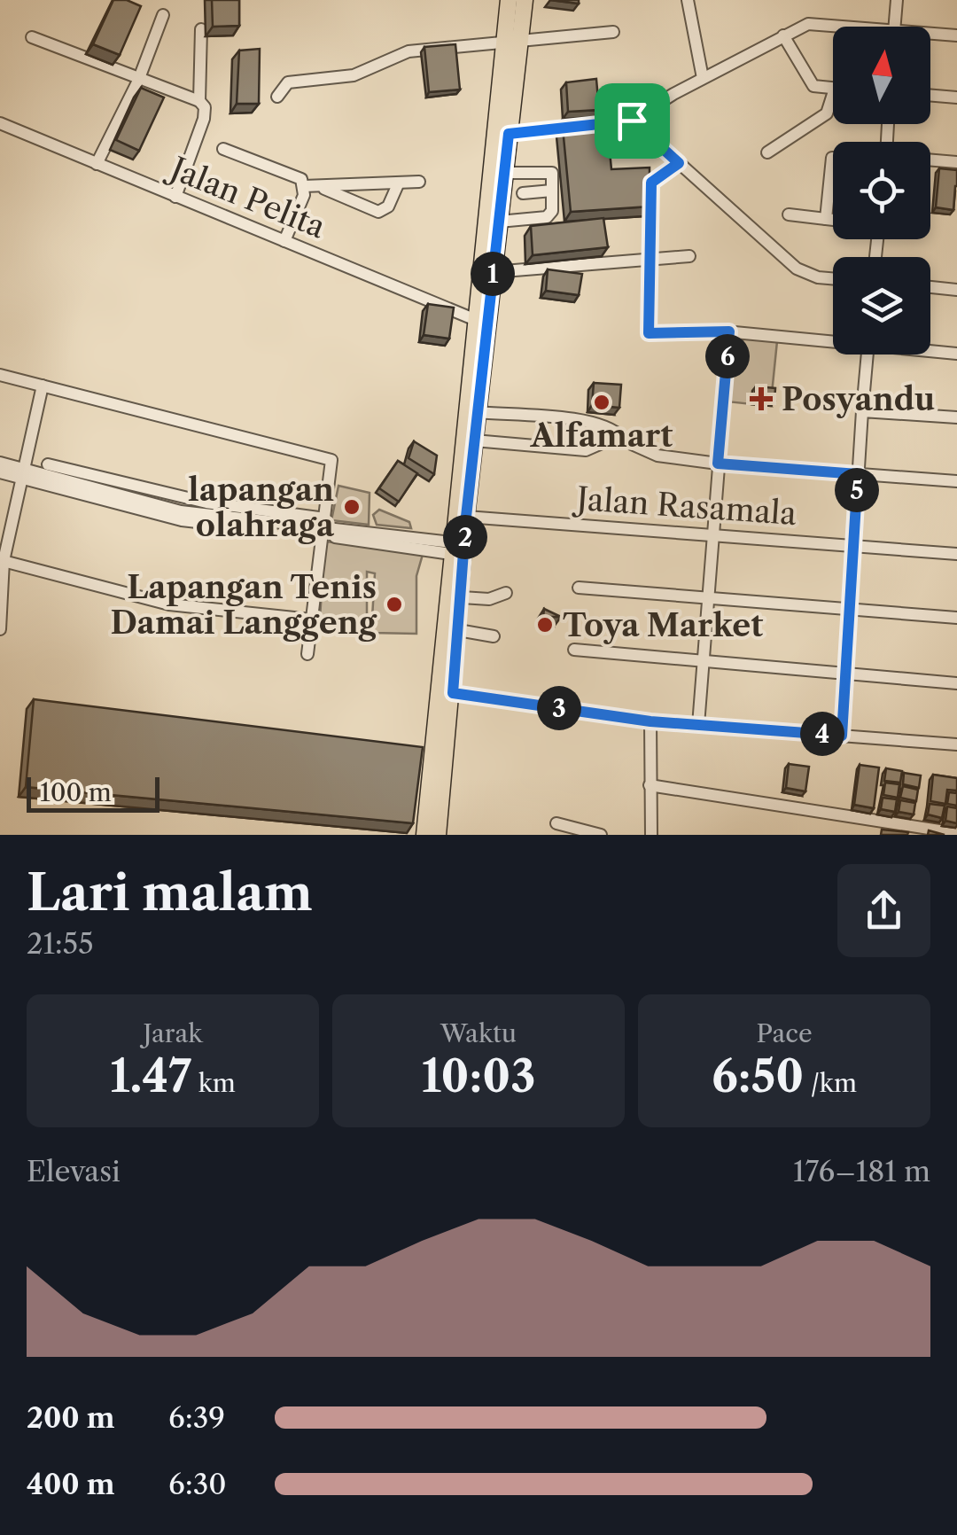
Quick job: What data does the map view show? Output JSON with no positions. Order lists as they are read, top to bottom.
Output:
{
  "streets": {
    "street": ["Jalan Pelita", "Jalan Rasamala"]
  },
  "places": {
    "health": ["Posyandu"],
    "other": [
      "Alfamart",
      "lapangan olahraga",
      "Lapangan Tenis Damai Langgeng",
      "Toya Market"
    ]
  },
  "scale_bar": "100 m",
  "north": "top",
  "page": {
    "pins": [
      "1",
      "6",
      "5",
      "2",
      "3",
      "4"
    ],
    "scale": "100 m",
    "heading": ["Lari malam", "21:55"],
    "stats": [
      ["Jarak", "1.47 km"],
      ["Waktu", "10:03"],
      ["Pace", "6:50 /km"]
    ],
    "chart": ["Elevasi", "176–181 m"],
    "list": [
      {
        "name": "200 m",
        "note": "6:39"
      },
      {
        "name": "400 m",
        "note": "6:30"
      }
    ]
  }
}
